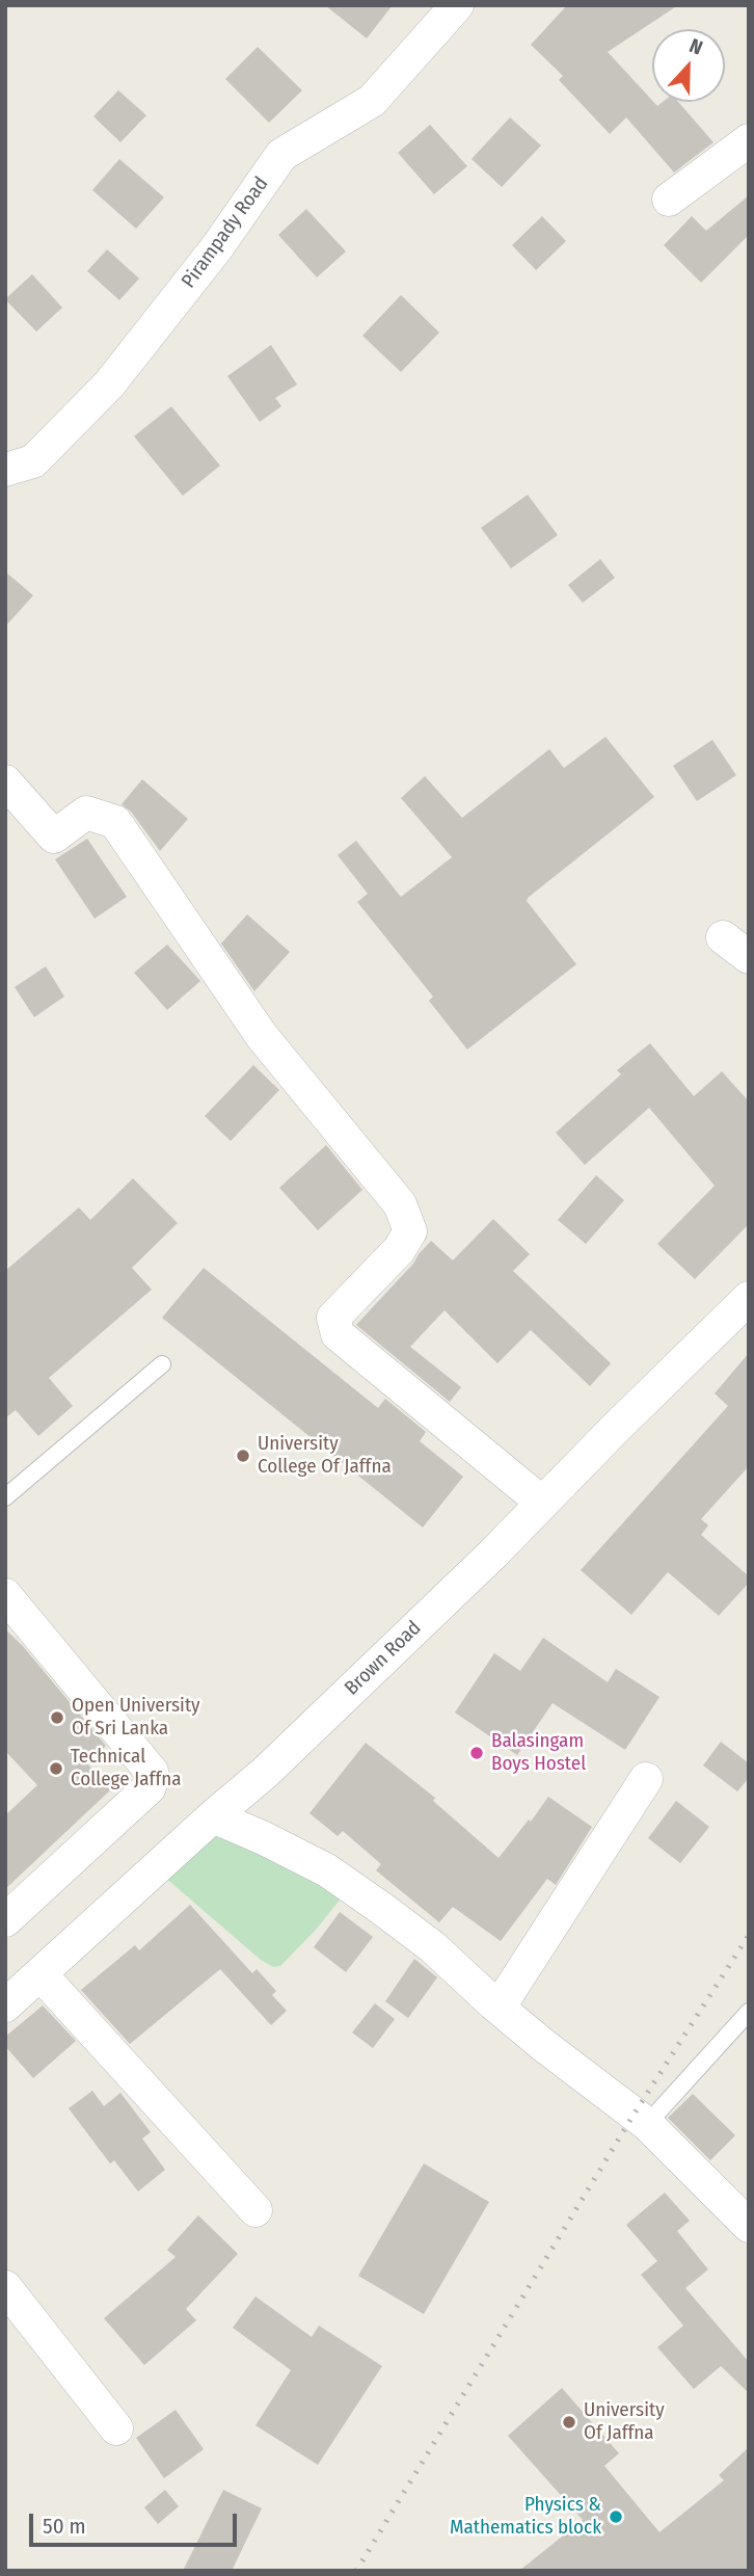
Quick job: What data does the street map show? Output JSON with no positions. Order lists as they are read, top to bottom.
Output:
{
  "streets": {
    "street": ["Pirampady Road", "Brown Road"]
  },
  "places": [
    "University College Of Jaffna",
    "Open University Of Sri Lanka",
    "Balasingam Boys Hostel",
    "Technical College Jaffna",
    "University Of Jaffna",
    "Physics & Mathematics block"
  ],
  "scale_bar": "50 m",
  "north": "top"
}
